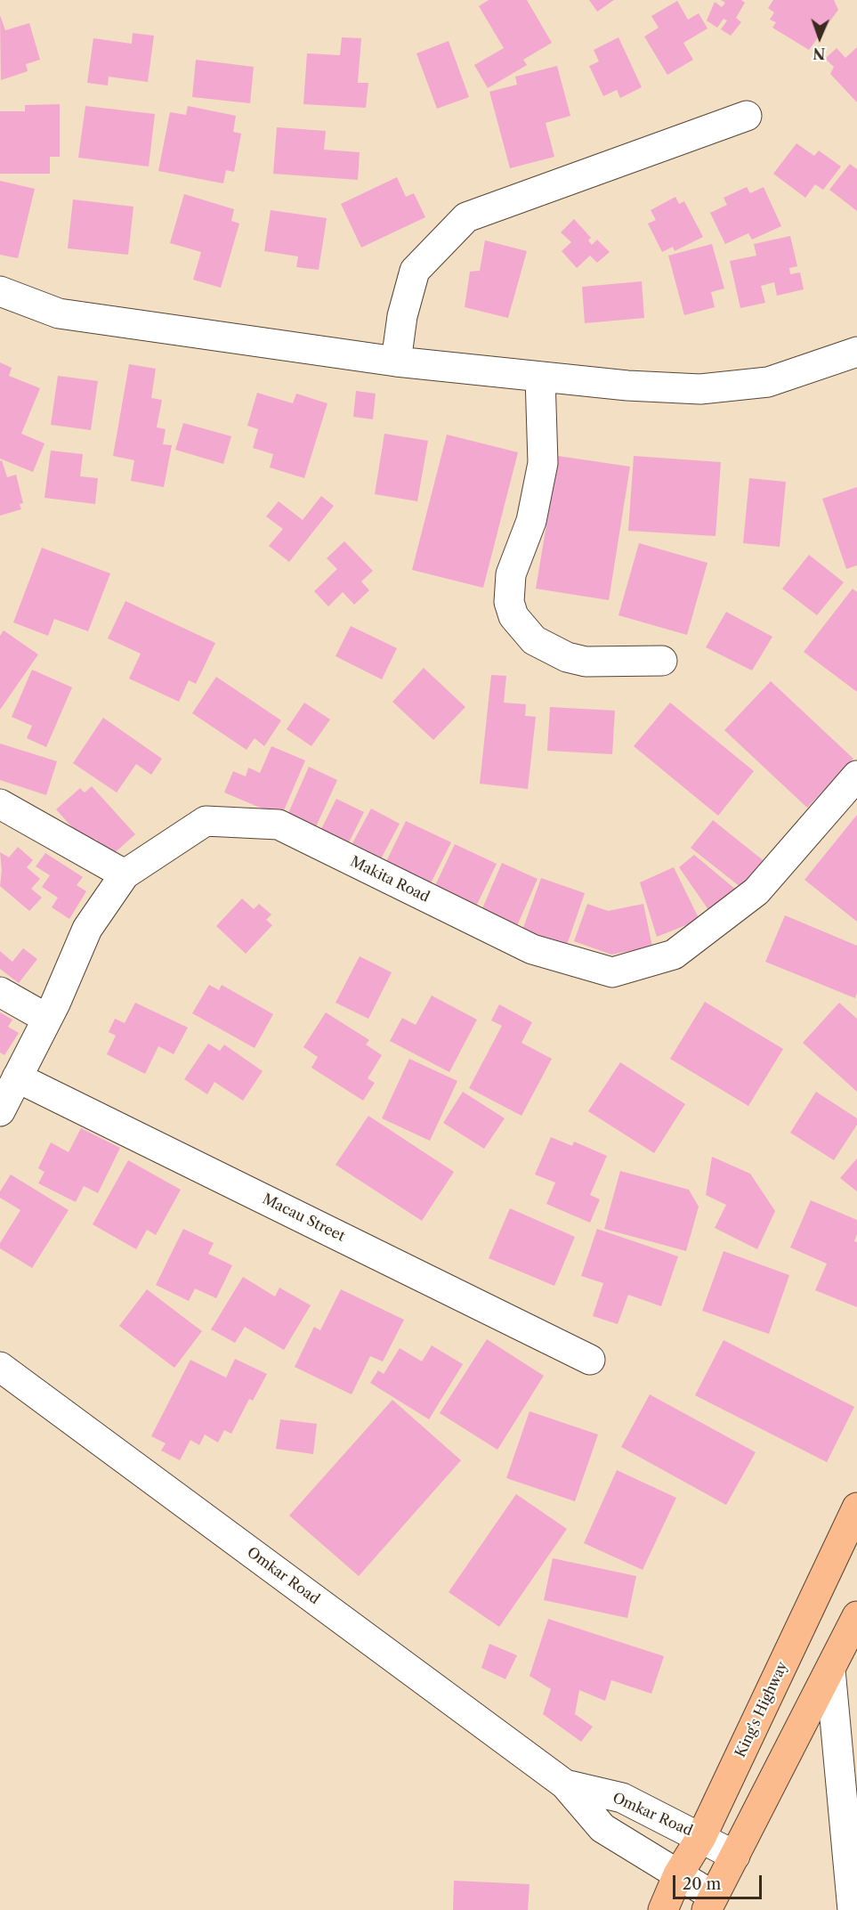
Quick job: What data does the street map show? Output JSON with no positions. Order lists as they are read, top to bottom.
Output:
{
  "streets": {
    "highway": ["King's Highway"],
    "street": ["Makita Road", "Macau Street", "Omkar Road"]
  },
  "crossings": [
    ["Makita Road", "Macau Street"],
    ["Omkar Road", "King's Highway"]
  ],
  "scale_bar": "20 m",
  "north": "bottom"
}
